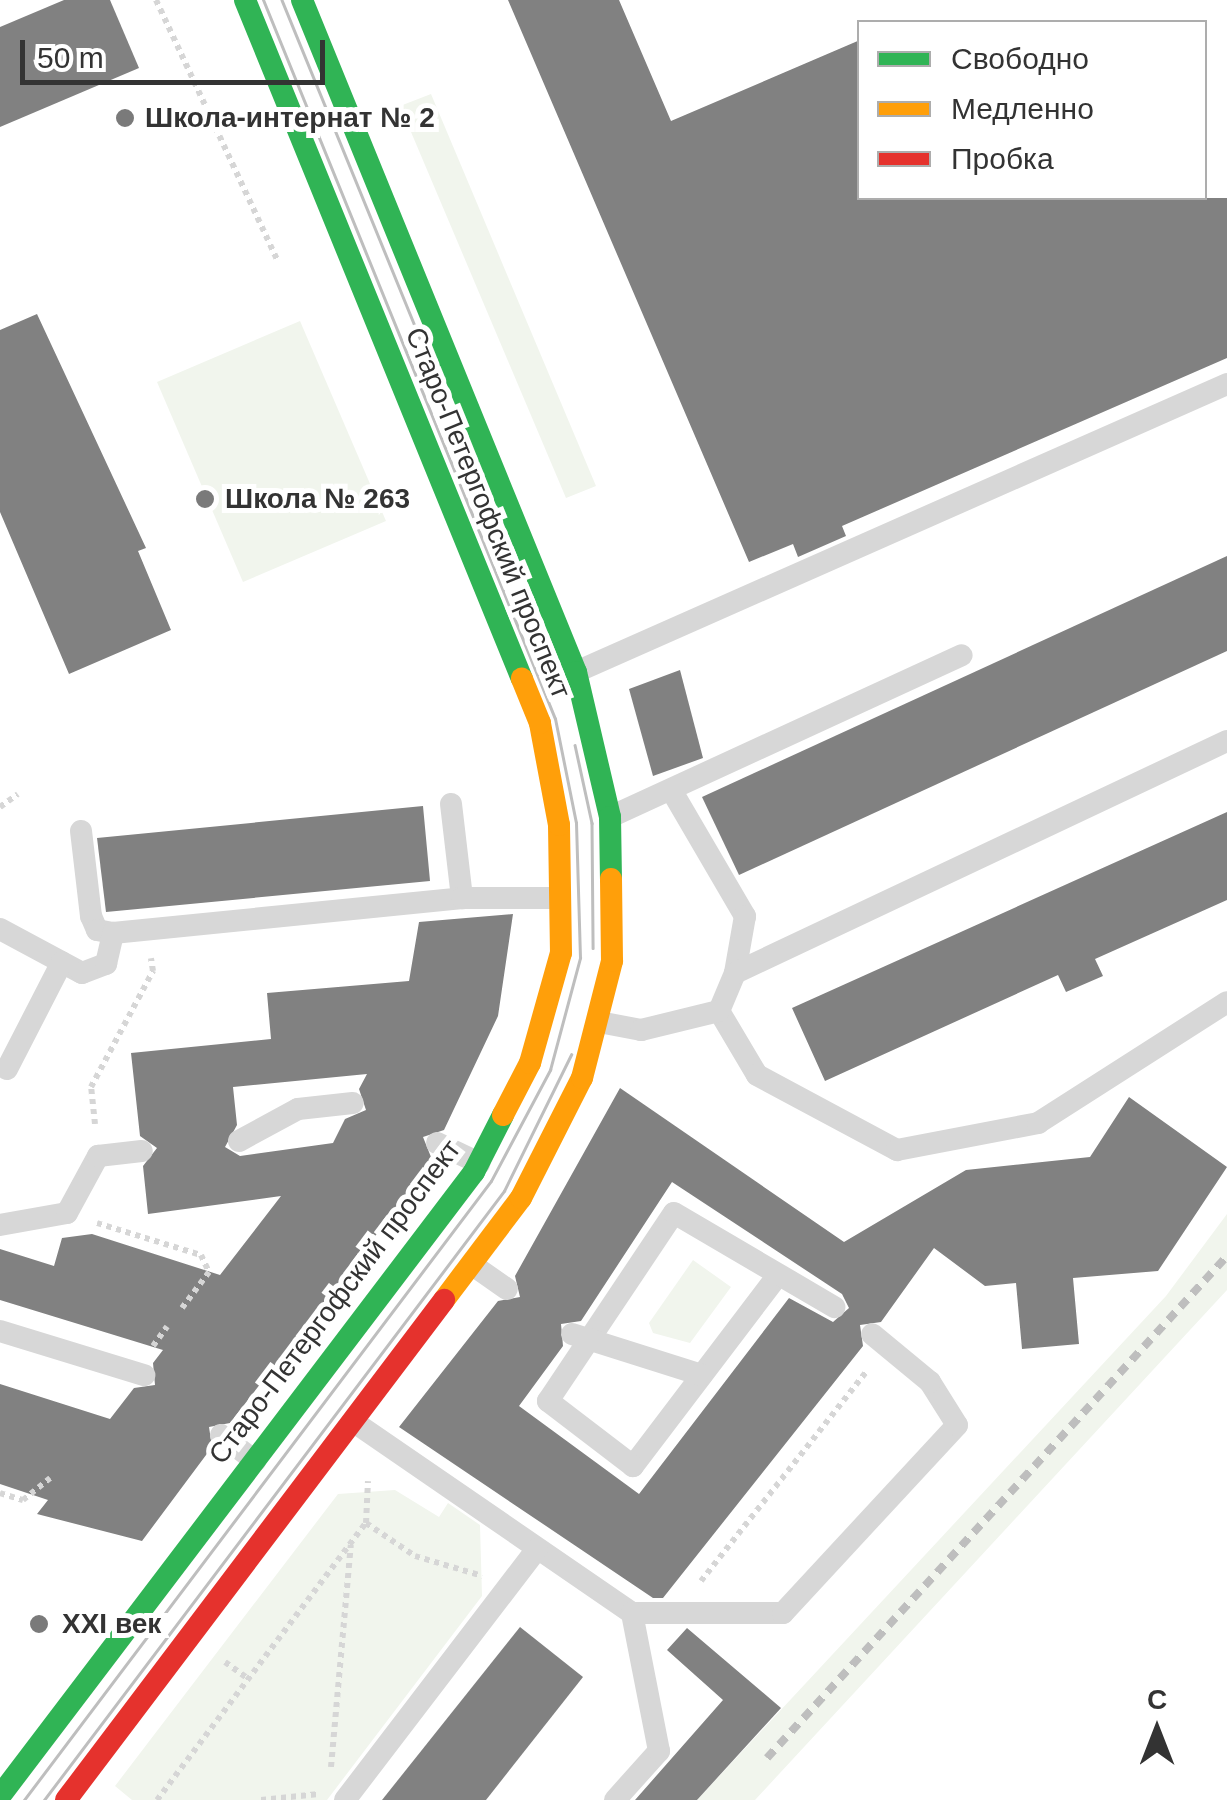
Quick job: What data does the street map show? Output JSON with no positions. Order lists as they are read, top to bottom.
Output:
{
  "streets": {
    "street": ["Старо-Петергофский проспект"]
  },
  "places": ["Школа-интернат № 2", "Школа № 263", "XXI век"],
  "legend": ["Свободно", "Медленно", "Пробка"],
  "scale_bar": "50 m",
  "north": "top"
}
